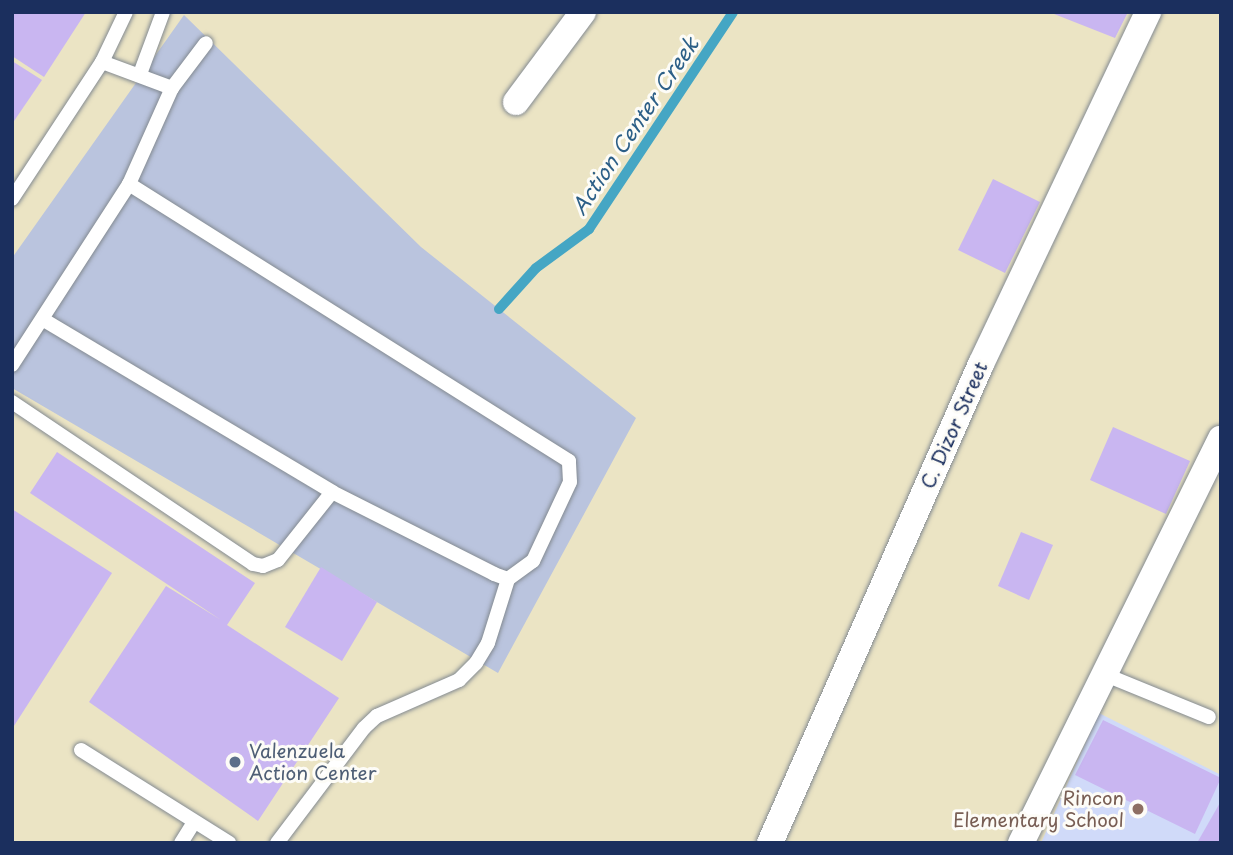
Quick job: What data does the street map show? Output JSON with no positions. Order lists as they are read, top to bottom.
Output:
{
  "streets": {
    "street": ["C. Dizor Street"]
  },
  "water": ["Action Center Creek"],
  "places": ["Valenzuela Action Center", "Rincon Elementary School"]
}
